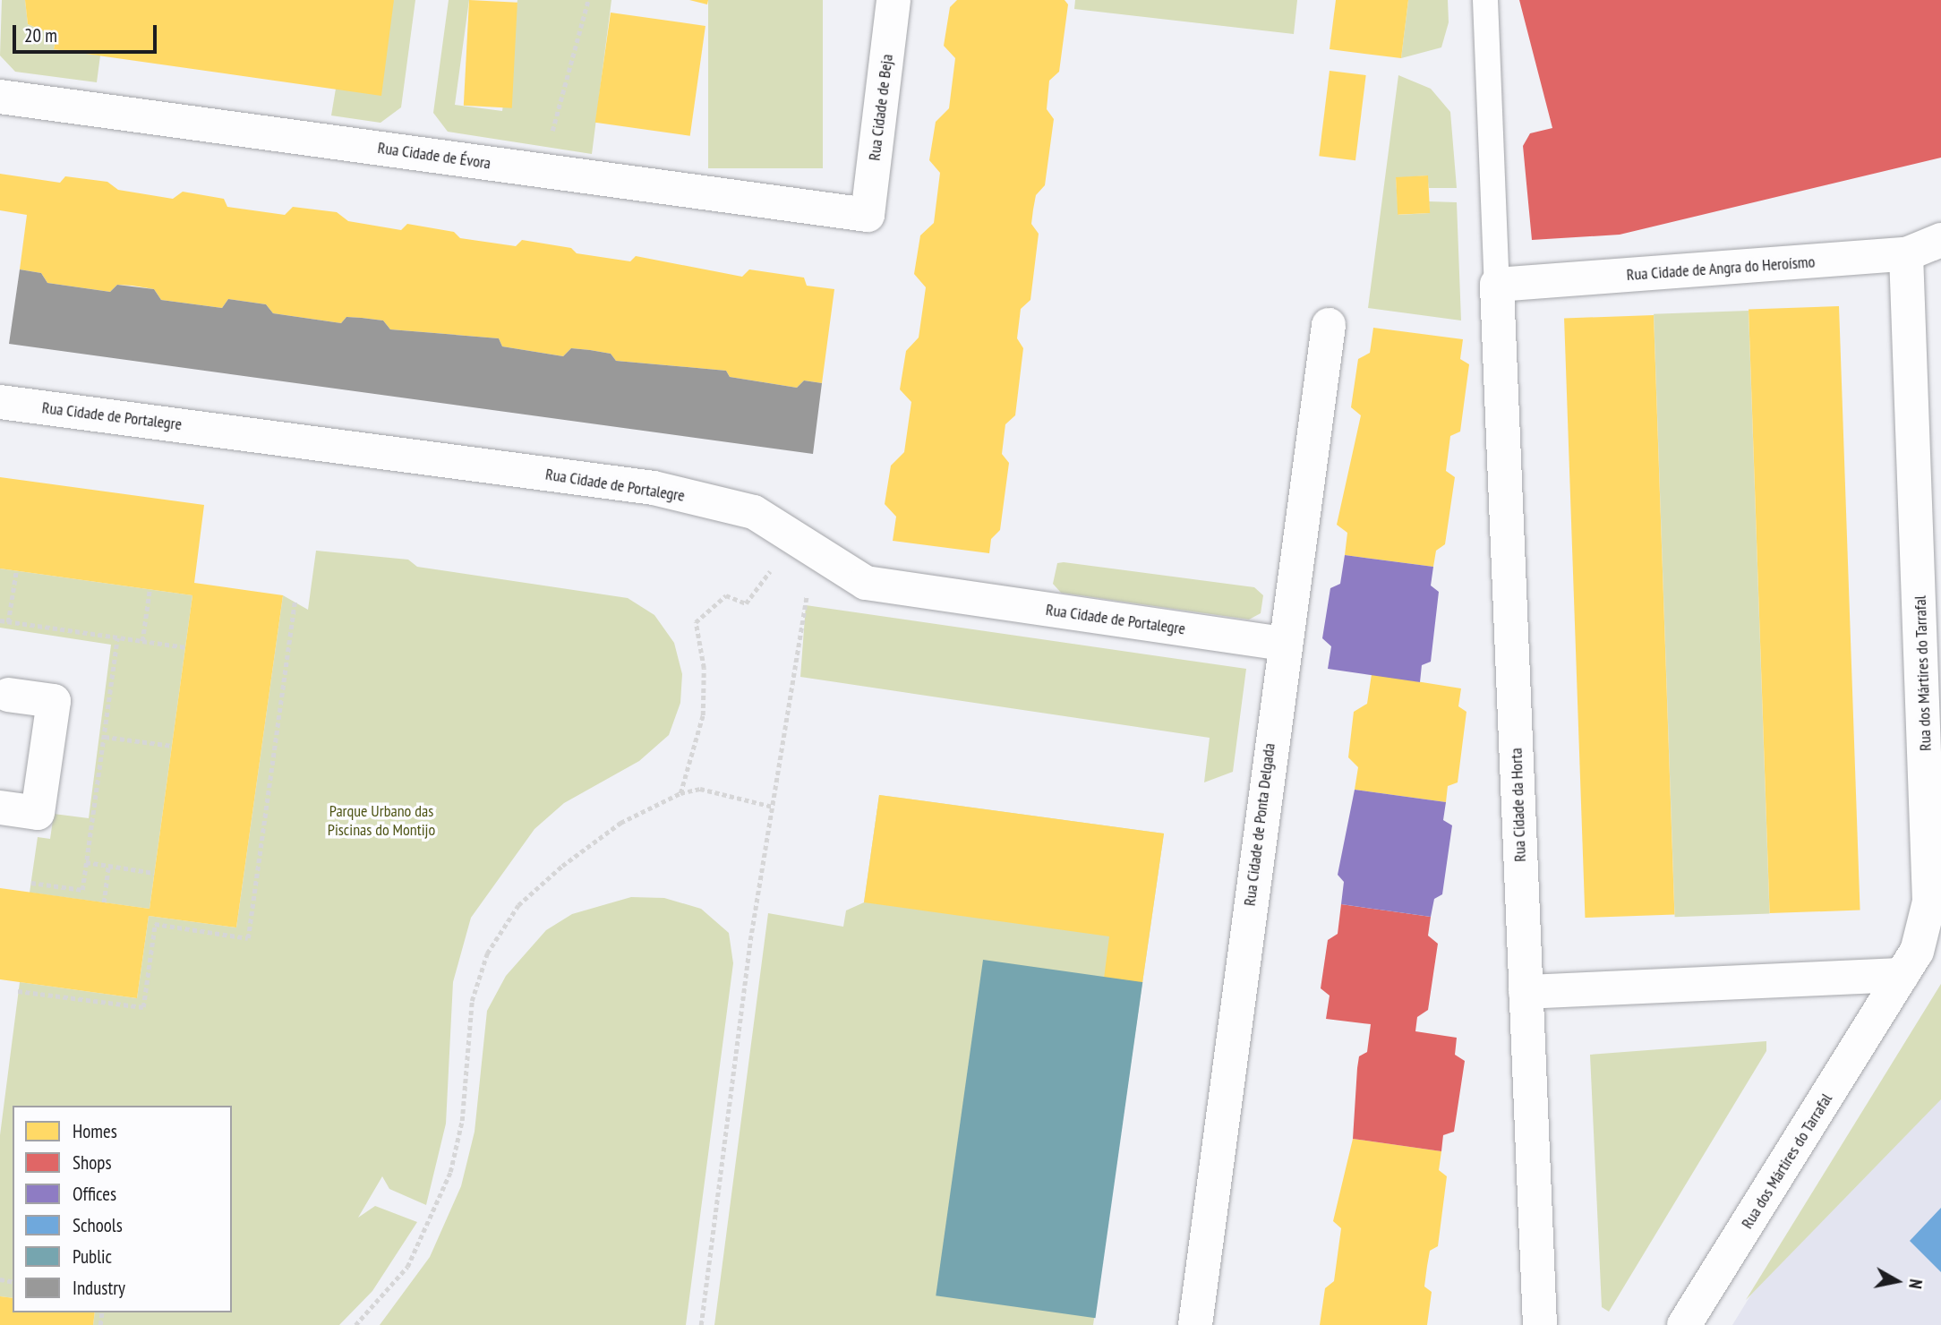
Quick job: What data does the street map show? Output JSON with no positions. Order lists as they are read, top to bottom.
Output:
{
  "streets": {
    "street": [
      "Rua Cidade de Beja",
      "Rua Cidade de Évora",
      "Rua Cidade de Angra do Heroísmo",
      "Rua Cidade de Portalegre",
      "Rua dos Mártires do Tarrafal",
      "Rua Cidade da Horta",
      "Rua Cidade de Ponta Delgada"
    ]
  },
  "crossings": [
    ["Rua Cidade de Beja", "Rua Cidade de Évora"],
    ["Rua Cidade de Angra do Heroísmo", "Rua dos Mártires do Tarrafal"],
    ["Rua Cidade de Angra do Heroísmo", "Rua Cidade da Horta"],
    ["Rua Cidade de Portalegre", "Rua Cidade de Ponta Delgada"]
  ],
  "parks": ["Parque Urbano das Piscinas do Montijo"],
  "legend": [
    "Homes",
    "Shops",
    "Offices",
    "Schools",
    "Public",
    "Industry"
  ],
  "scale_bar": "20 m",
  "north": "right"
}
